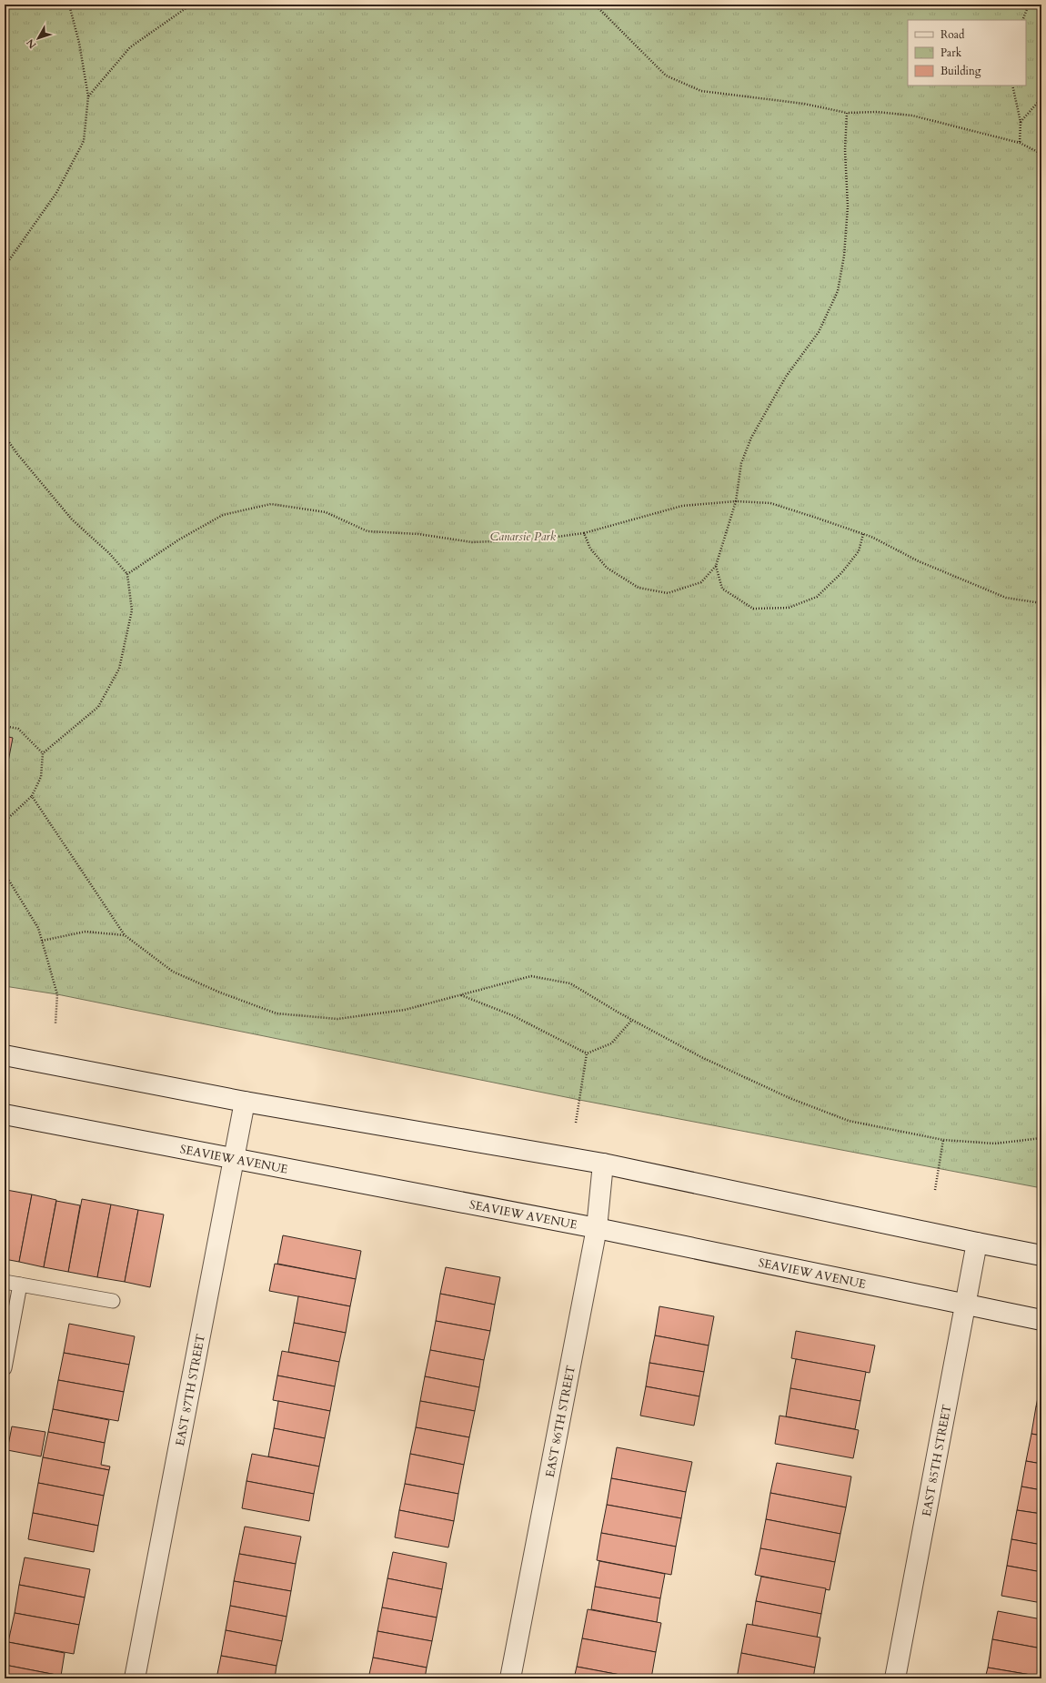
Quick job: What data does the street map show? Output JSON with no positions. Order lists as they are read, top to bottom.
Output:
{
  "streets": {
    "street": [
      "SEAVIEW AVENUE",
      "EAST 87TH STREET",
      "EAST 86TH STREET",
      "EAST 85TH STREET"
    ]
  },
  "crossings": [
    ["SEAVIEW AVENUE", "EAST 87TH STREET"],
    ["SEAVIEW AVENUE", "EAST 86TH STREET"],
    ["SEAVIEW AVENUE", "EAST 85TH STREET"]
  ],
  "parks": ["Canarsie Park"],
  "legend": ["Road", "Park", "Building"],
  "north": "bottom left"
}
